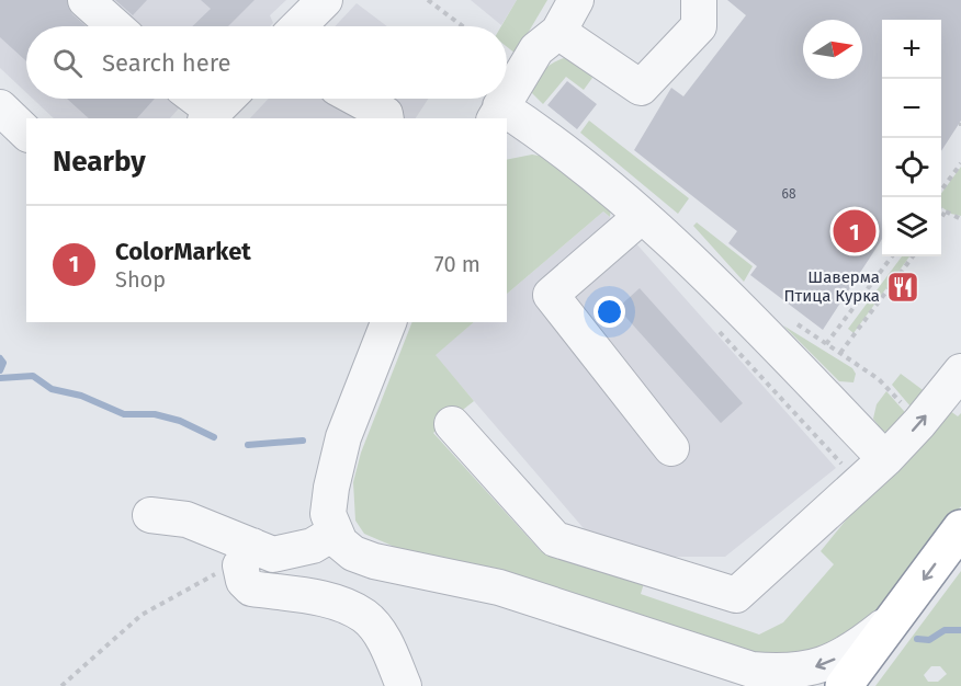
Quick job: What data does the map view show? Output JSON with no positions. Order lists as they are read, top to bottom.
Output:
{
  "places": {
    "restaurant": ["Шаверма Птица Курка"]
  },
  "house_numbers": ["68"],
  "north": "right",
  "page": {
    "map_buttons": ["+", "−"],
    "search": "Search here",
    "heading": "Nearby",
    "list": [
      {
        "mark": "1",
        "name": "ColorMarket",
        "note": "Shop",
        "value": "70 m"
      }
    ],
    "pins": "1"
  }
}
